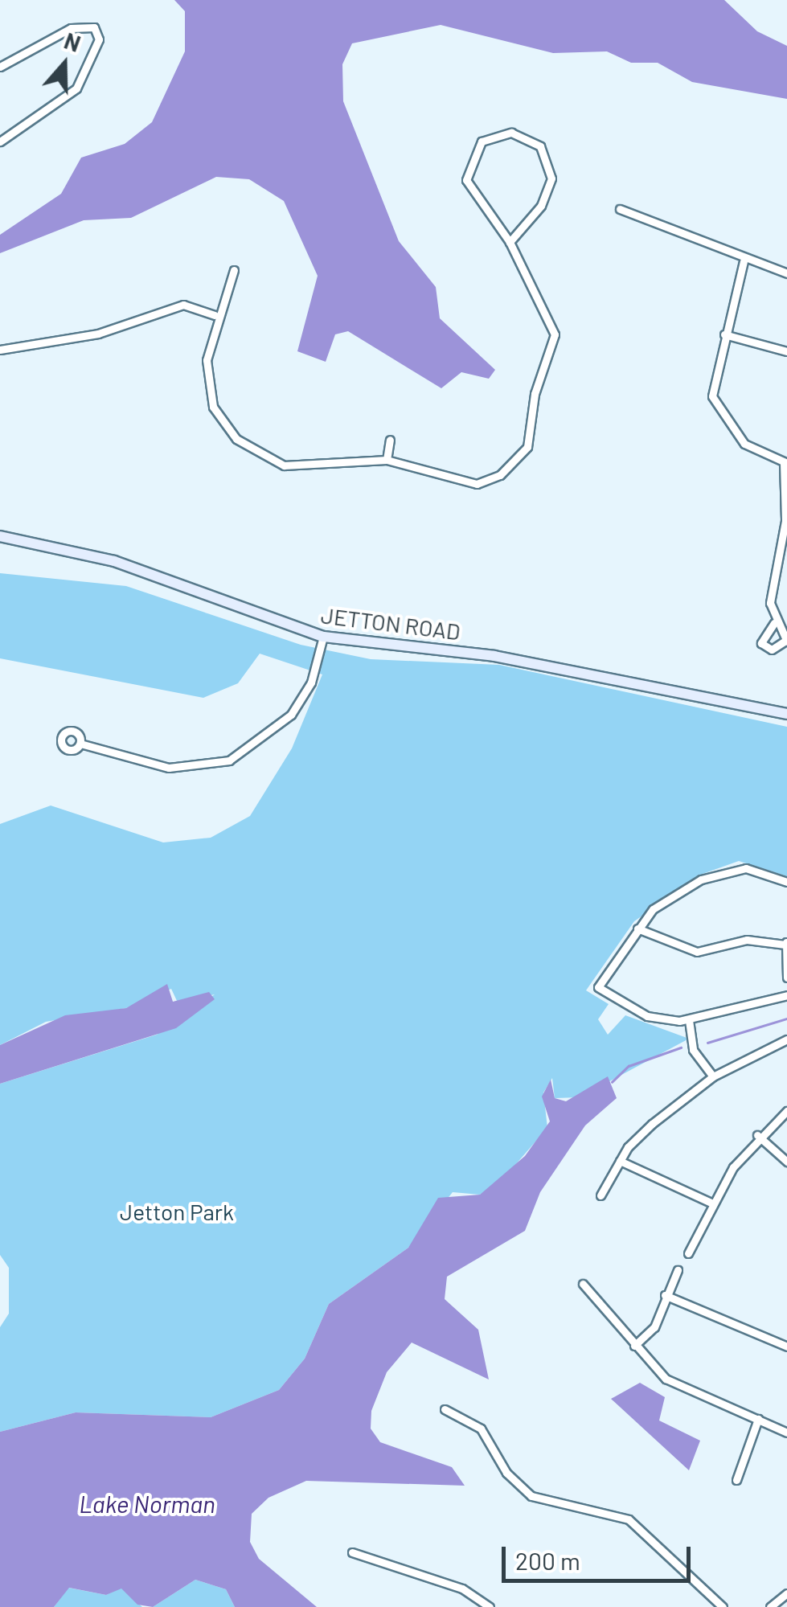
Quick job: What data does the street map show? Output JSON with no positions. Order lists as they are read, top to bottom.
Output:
{
  "streets": {
    "street": ["JETTON ROAD"]
  },
  "water": ["Lake Norman"],
  "parks": ["Jetton Park"],
  "scale_bar": "200 m",
  "north": "top"
}
